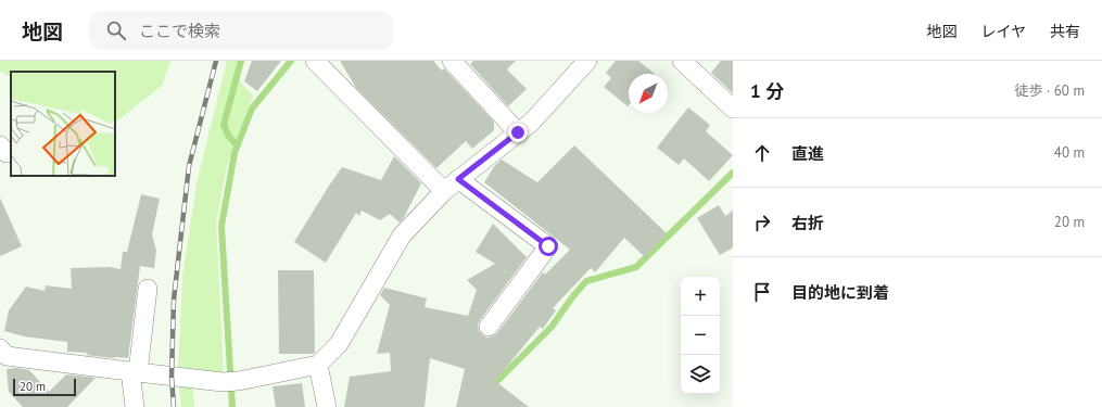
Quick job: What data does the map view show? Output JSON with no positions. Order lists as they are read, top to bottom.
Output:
{
  "scale_bar": "20 m",
  "north": "bottom left",
  "page": {
    "header": "地図",
    "search": "ここで検索",
    "nav": ["地図", "レイヤ", "共有"],
    "heading": ["1 分", "徒歩 · 60 m"],
    "list": [
      ["直進", "40 m"],
      ["右折", "20 m"],
      "目的地に到着"
    ],
    "map_buttons": ["+", "−"],
    "scale": "20 m"
  }
}
